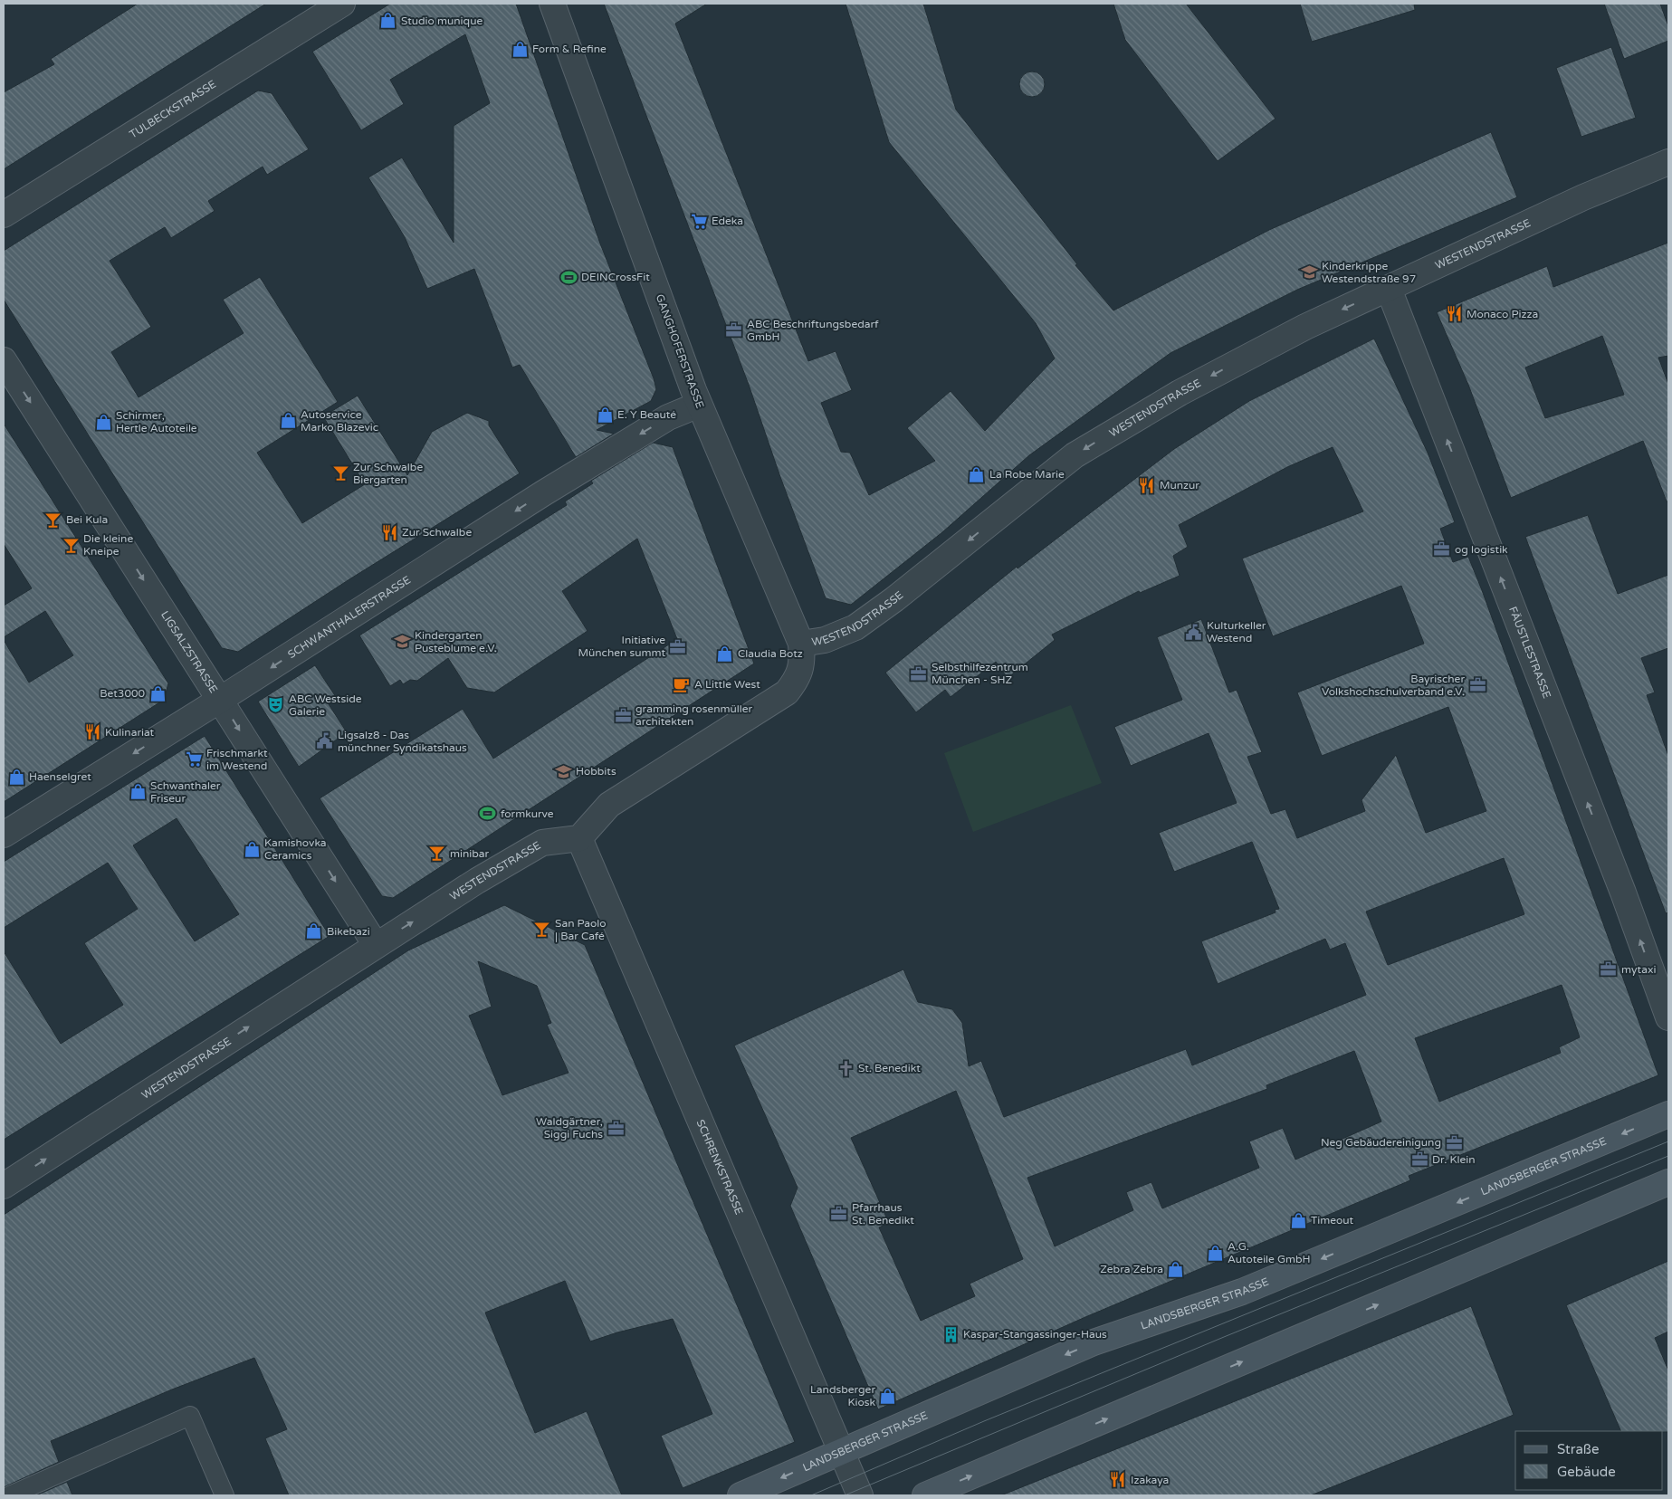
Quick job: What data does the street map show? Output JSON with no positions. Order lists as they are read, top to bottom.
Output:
{
  "streets": {
    "main road": ["LANDSBERGER STRASSE"],
    "street": [
      "TULBECKSTRASSE",
      "WESTENDSTRASSE",
      "GANGHOFERSTRASSE",
      "SCHWANTHALERSTRASSE",
      "LIGSALZSTRASSE",
      "FÄUSTLESTRASSE",
      "SCHRENKSTRASSE"
    ]
  },
  "crossings": [
    ["WESTENDSTRASSE", "GANGHOFERSTRASSE"],
    ["WESTENDSTRASSE", "LIGSALZSTRASSE"],
    ["WESTENDSTRASSE", "FÄUSTLESTRASSE"],
    ["WESTENDSTRASSE", "SCHRENKSTRASSE"],
    ["GANGHOFERSTRASSE", "SCHWANTHALERSTRASSE"],
    ["SCHWANTHALERSTRASSE", "LIGSALZSTRASSE"],
    ["LANDSBERGER STRASSE", "SCHRENKSTRASSE"]
  ],
  "one_way": ["SCHWANTHALERSTRASSE", "LIGSALZSTRASSE", "FÄUSTLESTRASSE"],
  "places": {
    "shop": [
      "Studio munique",
      "Form & Refine",
      "E. Y Beauté",
      "Autoservice Marko Blazevic",
      "Schirmer, Hertle Autoteile",
      "La Robe Marie",
      "Claudia Botz",
      "Bet3000",
      "Haenselgret",
      "Schwanthaler Friseur",
      "Kamishovka Ceramics",
      "Bikebazi",
      "Timeout",
      "A.G. Autoteile GmbH",
      "Zebra Zebra",
      "Landsberger Kiosk"
    ],
    "supermarket": ["Edeka", "Frischmarkt im Westend"],
    "school or university": ["Kinderkrippe Westendstraße 97", "Kindergarten Pusteblume e.V.", "Hobbits"],
    "sports": ["DEINCrossFit", "formkurve"],
    "restaurant": [
      "Monaco Pizza",
      "Munzur",
      "Zur Schwalbe",
      "Kulinariat",
      "Izakaya"
    ],
    "office": [
      "ABC Beschriftungsbedarf GmbH",
      "og logistik",
      "Initiative München summt",
      "Selbsthilfezentrum München - SHZ",
      "Bayrischer Volkshochschulverband e.V.",
      "gramming rosenmüller architekten",
      "mytaxi",
      "Waldgärtner, Siggi Fuchs",
      "Neg Gebäudereinigung",
      "Dr. Klein",
      "Pfarrhaus St. Benedikt"
    ],
    "bar": [
      "Zur Schwalbe Biergarten",
      "Bei Kula",
      "Die kleine Kneipe",
      "minibar",
      "San Paolo | Bar Café"
    ],
    "public building": ["Kulturkeller Westend", "Ligsalz8 - Das münchner Syndikatshaus"],
    "cafe": ["A Little West"],
    "theatre": ["ABC Westside Galerie"],
    "church": ["St. Benedikt"],
    "building": ["Kaspar-Stangassinger-Haus"]
  },
  "legend": ["Straße", "Gebäude"]
}
